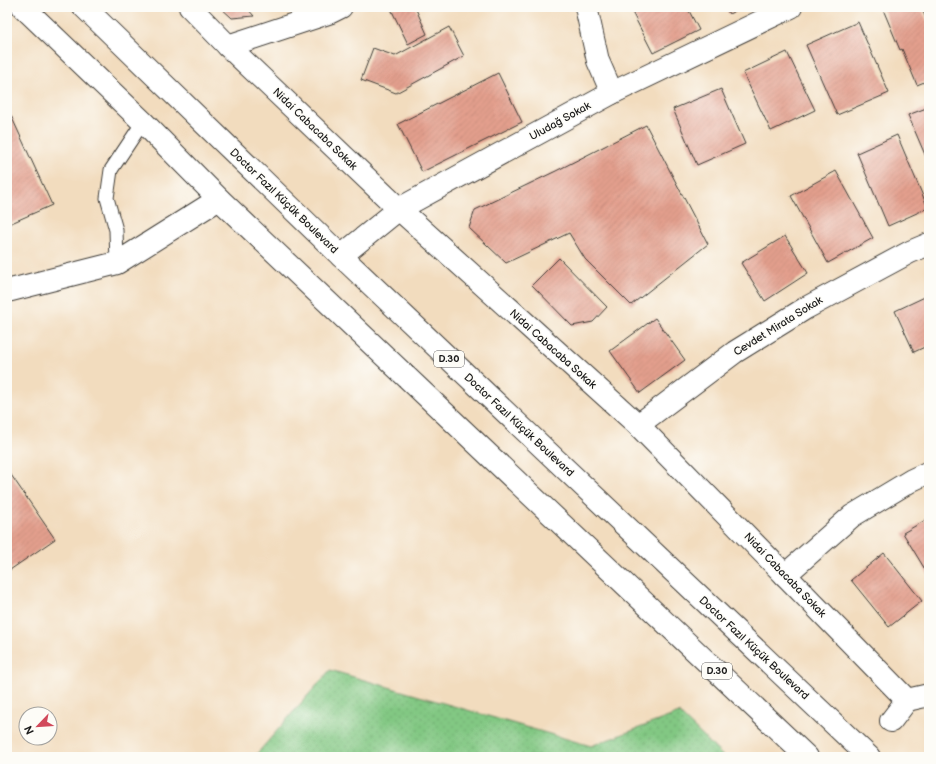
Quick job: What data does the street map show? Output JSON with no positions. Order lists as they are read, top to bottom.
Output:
{
  "streets": {
    "main road": [
      "Uludağ Sokak",
      "Nidai Cabacaba Sokak",
      "Doctor Fazıl Küçük Boulevard",
      "Cevdet Mirata Sokak",
      "D.30"
    ]
  },
  "crossings": [
    ["Uludağ Sokak", "Nidai Cabacaba Sokak"],
    ["Uludağ Sokak", "Doctor Fazıl Küçük Boulevard"],
    ["Nidai Cabacaba Sokak", "Cevdet Mirata Sokak"]
  ],
  "north": "bottom left"
}
